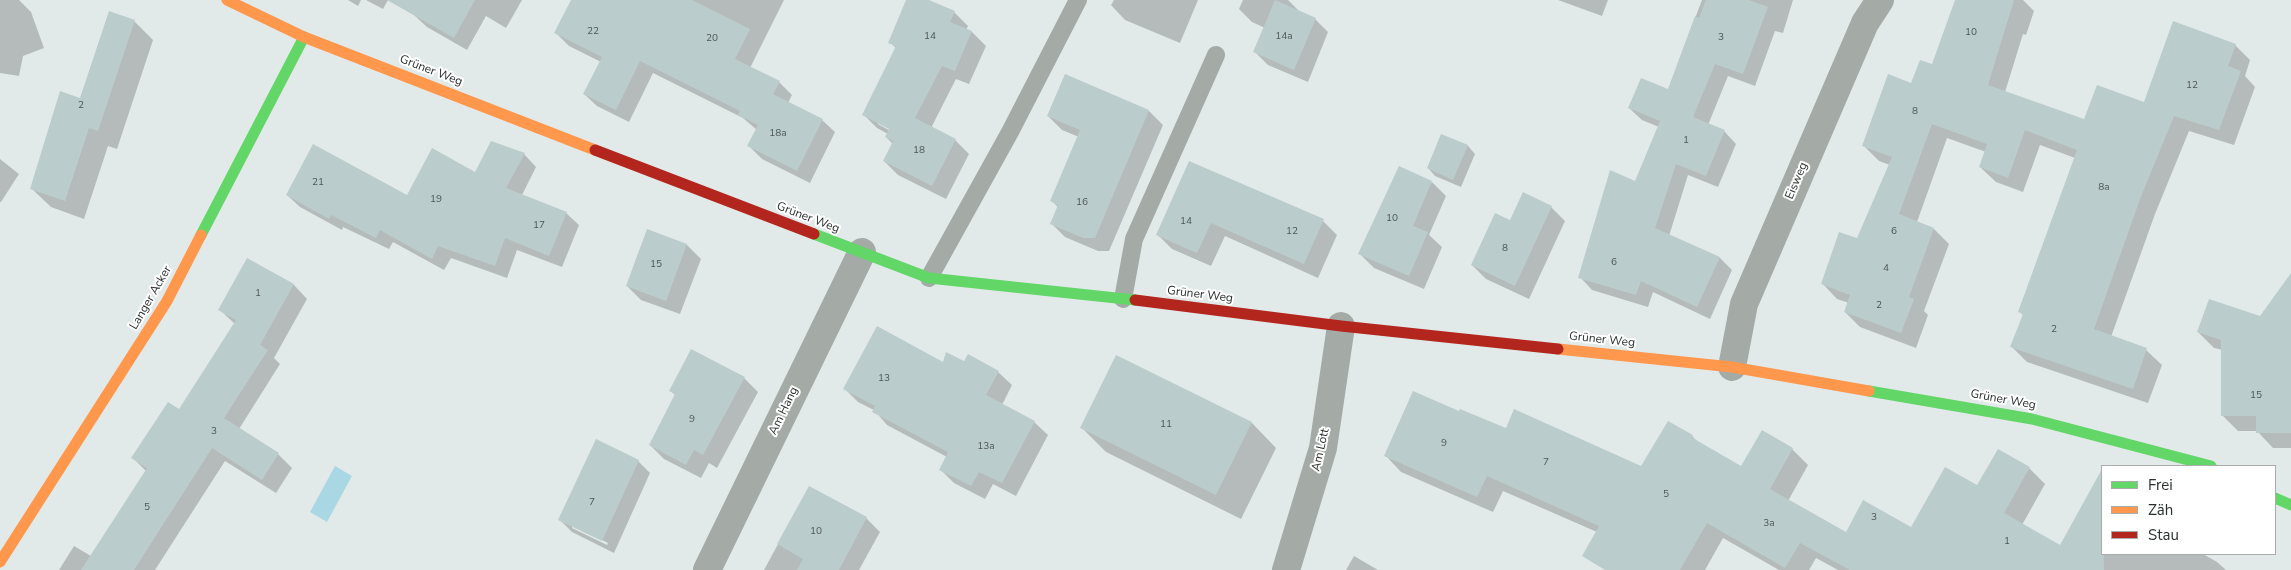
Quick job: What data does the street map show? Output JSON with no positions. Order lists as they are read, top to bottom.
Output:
{
  "streets": {
    "street": [
      "Grüner Weg",
      "Eisweg",
      "Langer Acker",
      "Am Hang",
      "Am Lött"
    ]
  },
  "crossings": [
    ["Grüner Weg", "Eisweg"],
    ["Grüner Weg", "Langer Acker"],
    ["Grüner Weg", "Am Hang"],
    ["Grüner Weg", "Am Lött"]
  ],
  "house_numbers": [
    "22",
    "10",
    "14",
    "14a",
    "3",
    "20",
    "12",
    "2",
    "8",
    "18a",
    "1",
    "18",
    "21",
    "8a",
    "19",
    "16",
    "10",
    "14",
    "17",
    "12",
    "6",
    "8",
    "6",
    "15",
    "4",
    "1",
    "2",
    "2",
    "13",
    "15",
    "9",
    "11",
    "3",
    "9",
    "13a",
    "7",
    "5",
    "7",
    "5",
    "3",
    "3a",
    "10",
    "1"
  ],
  "legend": ["Frei", "Zäh", "Stau"]
}
